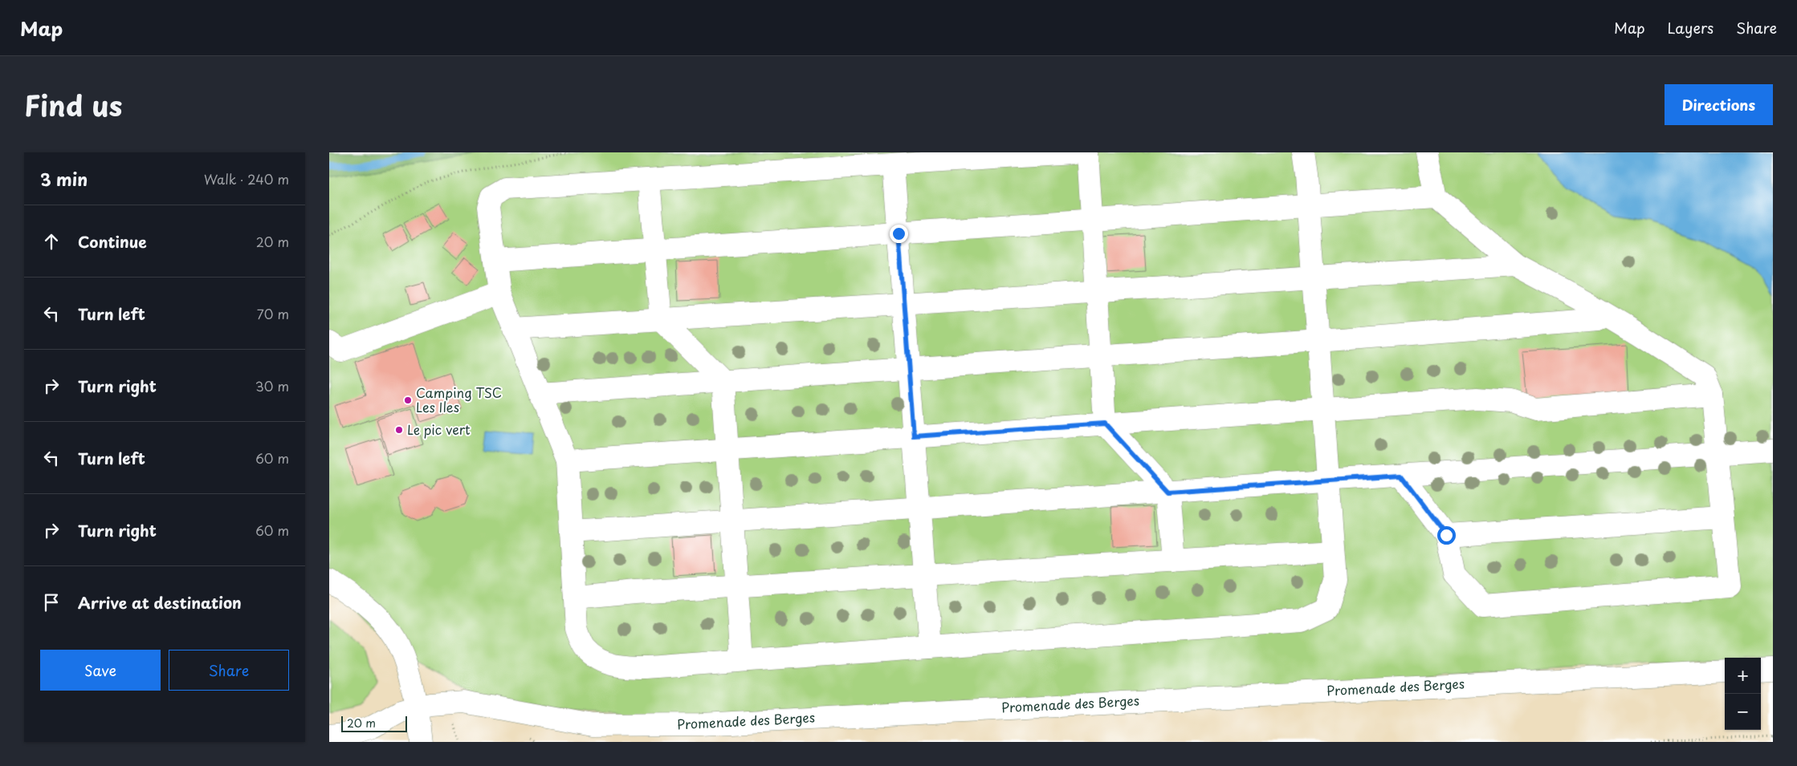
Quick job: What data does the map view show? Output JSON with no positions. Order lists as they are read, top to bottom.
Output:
{
  "streets": {
    "street": ["Promenade des Berges"]
  },
  "places": ["Camping TSC Les Iles", "Le pic vert"],
  "scale_bar": "20 m",
  "page": {
    "header": "Map",
    "nav": ["Map", "Layers", "Share"],
    "title": "Find us",
    "buttons": [
      "Directions",
      ["Save", "Share"]
    ],
    "heading": ["3 min", "Walk · 240 m"],
    "list": [
      ["Continue", "20 m"],
      ["Turn left", "70 m"],
      ["Turn right", "30 m"],
      ["Turn left", "60 m"],
      ["Turn right", "60 m"],
      "Arrive at destination"
    ],
    "map_buttons": ["+", "−"],
    "scale": "20 m"
  }
}
